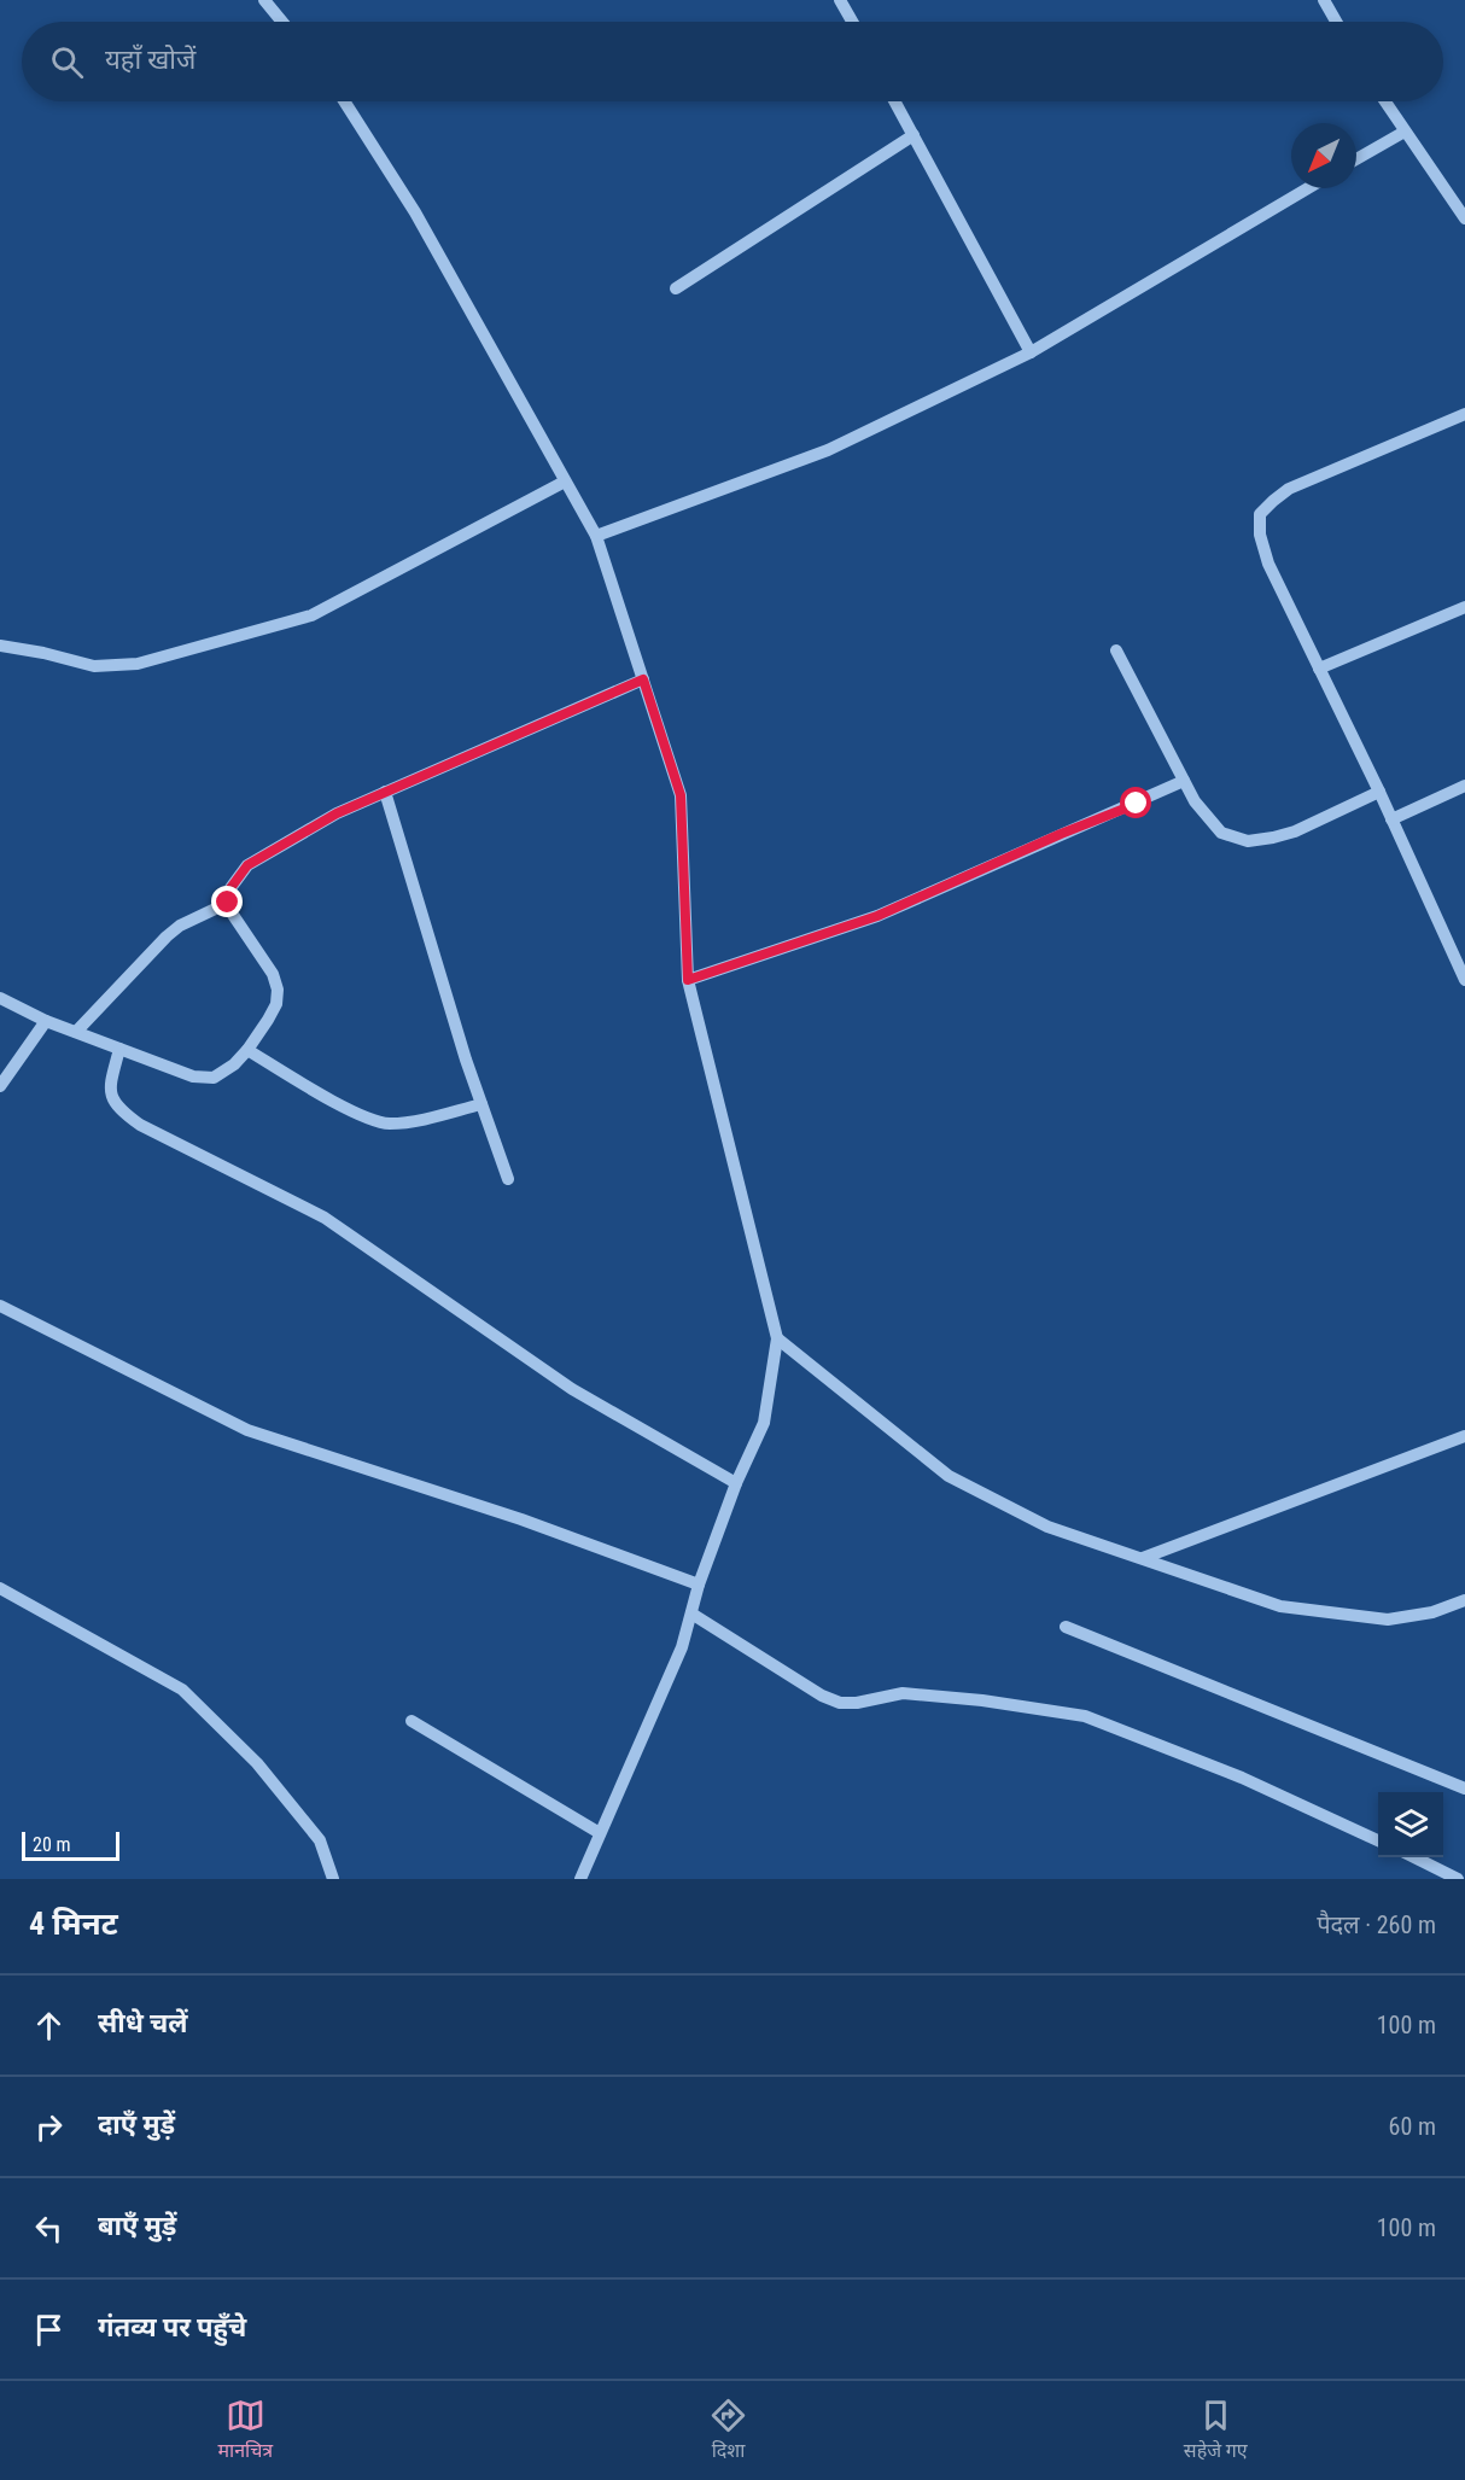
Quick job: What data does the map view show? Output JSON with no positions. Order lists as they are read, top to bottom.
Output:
{
  "scale_bar": "20 m",
  "north": "bottom left",
  "page": {
    "search": "यहाँ खोजें",
    "scale": "20 m",
    "heading": ["4 मिनट", "पैदल · 260 m"],
    "list": [
      ["सीधे चलें", "100 m"],
      ["दाएँ मुड़ें", "60 m"],
      ["बाएँ मुड़ें", "100 m"],
      "गंतव्य पर पहुँचे"
    ],
    "nav": ["मानचित्र", "दिशा", "सहेजे गए"]
  }
}
